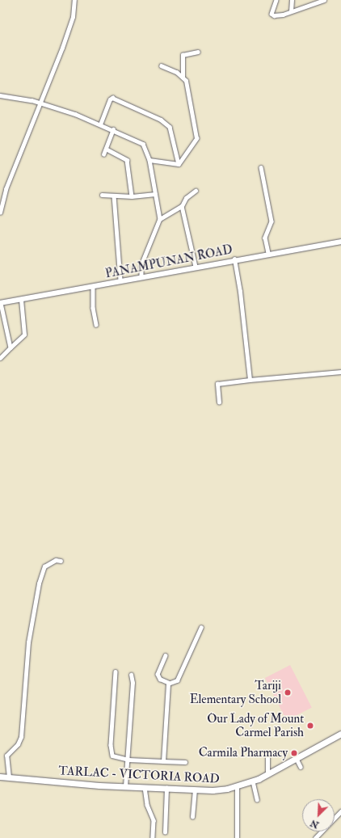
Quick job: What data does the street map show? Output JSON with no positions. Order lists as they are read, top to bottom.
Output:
{
  "streets": {
    "main road": ["TARLAC - VICTORIA ROAD"],
    "street": ["PANAMPUNAN ROAD"]
  },
  "places": ["Tariji Elementary School", "Our Lady of Mount Carmel Parish", "Carmila Pharmacy"],
  "north": "bottom left"
}
